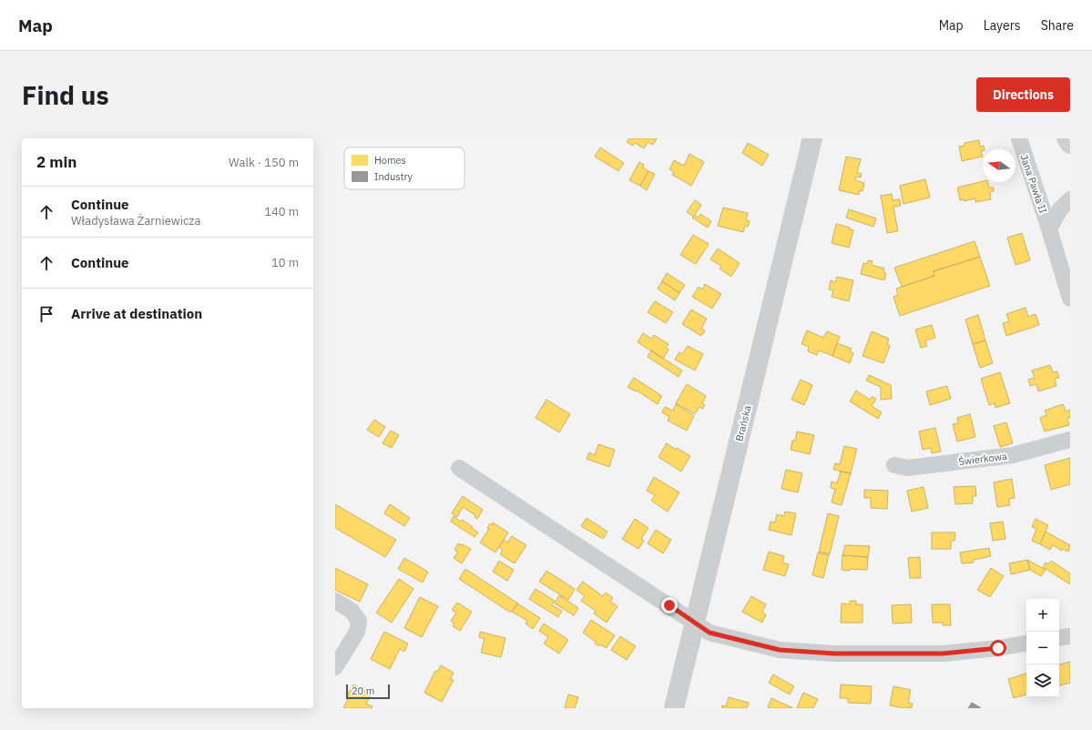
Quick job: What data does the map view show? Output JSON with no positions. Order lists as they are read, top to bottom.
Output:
{
  "streets": {
    "street": ["Jana Pawła II", "Brańska", "Świerkowa"]
  },
  "legend": ["Homes", "Industry"],
  "scale_bar": "20 m",
  "north": "left",
  "page": {
    "header": "Map",
    "nav": ["Map", "Layers", "Share"],
    "buttons": "Directions",
    "title": "Find us",
    "heading": ["2 min", "Walk · 150 m"],
    "list": [
      ["Continue", "Władysława Żarniewicza", "140 m"],
      ["Continue", "10 m"],
      "Arrive at destination"
    ],
    "map_buttons": ["+", "−"],
    "scale": "20 m"
  }
}
